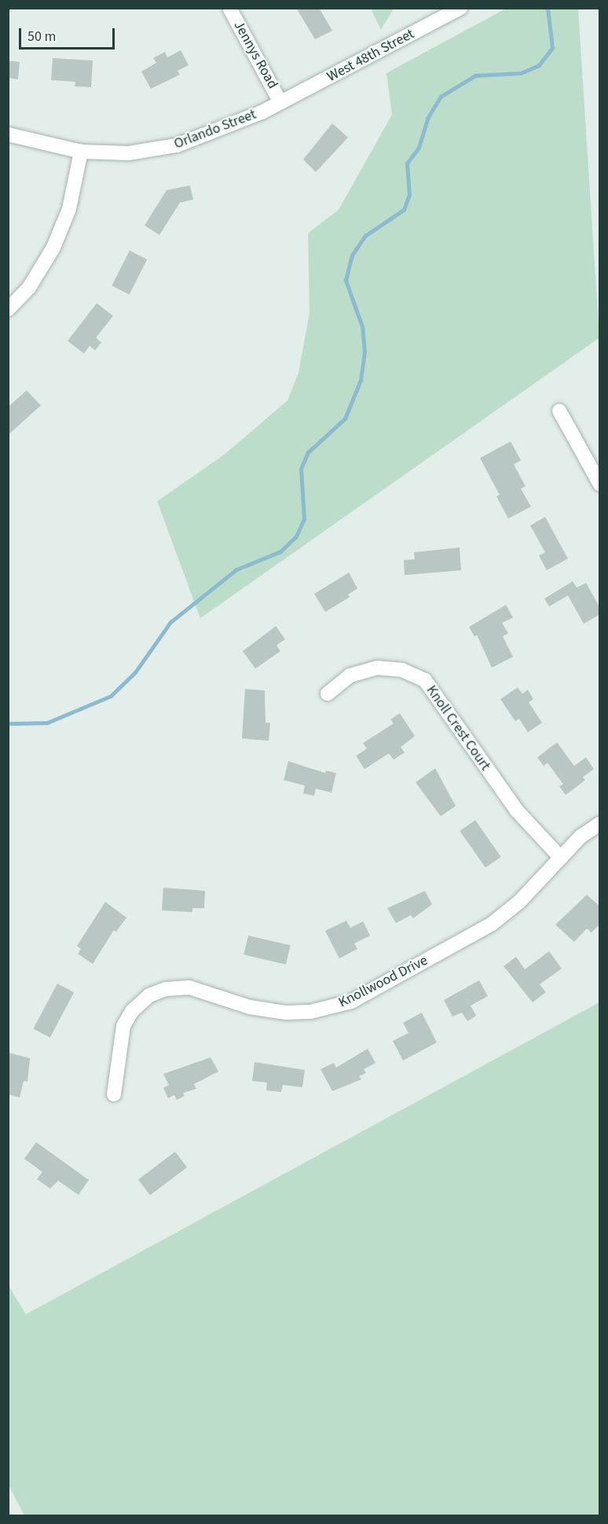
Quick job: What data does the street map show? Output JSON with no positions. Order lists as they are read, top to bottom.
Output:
{
  "streets": {
    "street": [
      "Jennys Road",
      "West 48th Street",
      "Orlando Street",
      "Knoll Crest Court",
      "Knollwood Drive"
    ]
  },
  "crossings": [
    ["Jennys Road", "West 48th Street"],
    ["Jennys Road", "Orlando Street"],
    ["West 48th Street", "Orlando Street"],
    ["Knoll Crest Court", "Knollwood Drive"]
  ],
  "scale_bar": "50 m"
}
